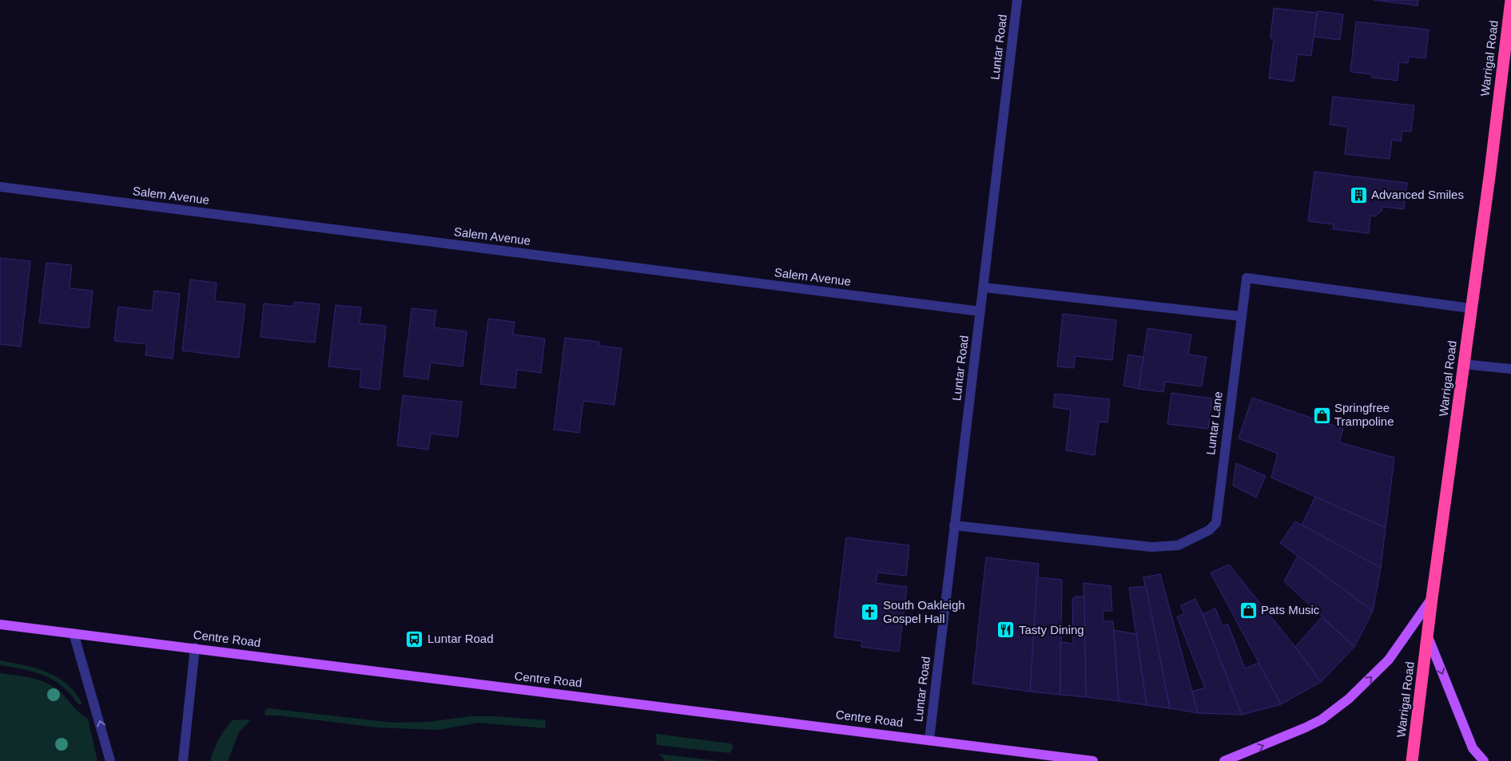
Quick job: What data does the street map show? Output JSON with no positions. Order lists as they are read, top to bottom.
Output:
{
  "streets": {
    "highway": ["Warrigal Road"],
    "main road": ["Centre Road"],
    "street": ["Luntar Road", "Salem Avenue", "Luntar Lane"]
  },
  "crossings": [
    ["Luntar Road", "Salem Avenue"],
    ["Luntar Road", "Luntar Lane"],
    ["Luntar Road", "Centre Road"],
    ["Warrigal Road", "Luntar Lane"]
  ],
  "places": {
    "building": ["Advanced Smiles"],
    "shop": ["Springfree Trampoline", "Pats Music"],
    "church": ["South Oakleigh Gospel Hall"],
    "restaurant": ["Tasty Dining"],
    "bus stop": ["Luntar Road"]
  }
}
